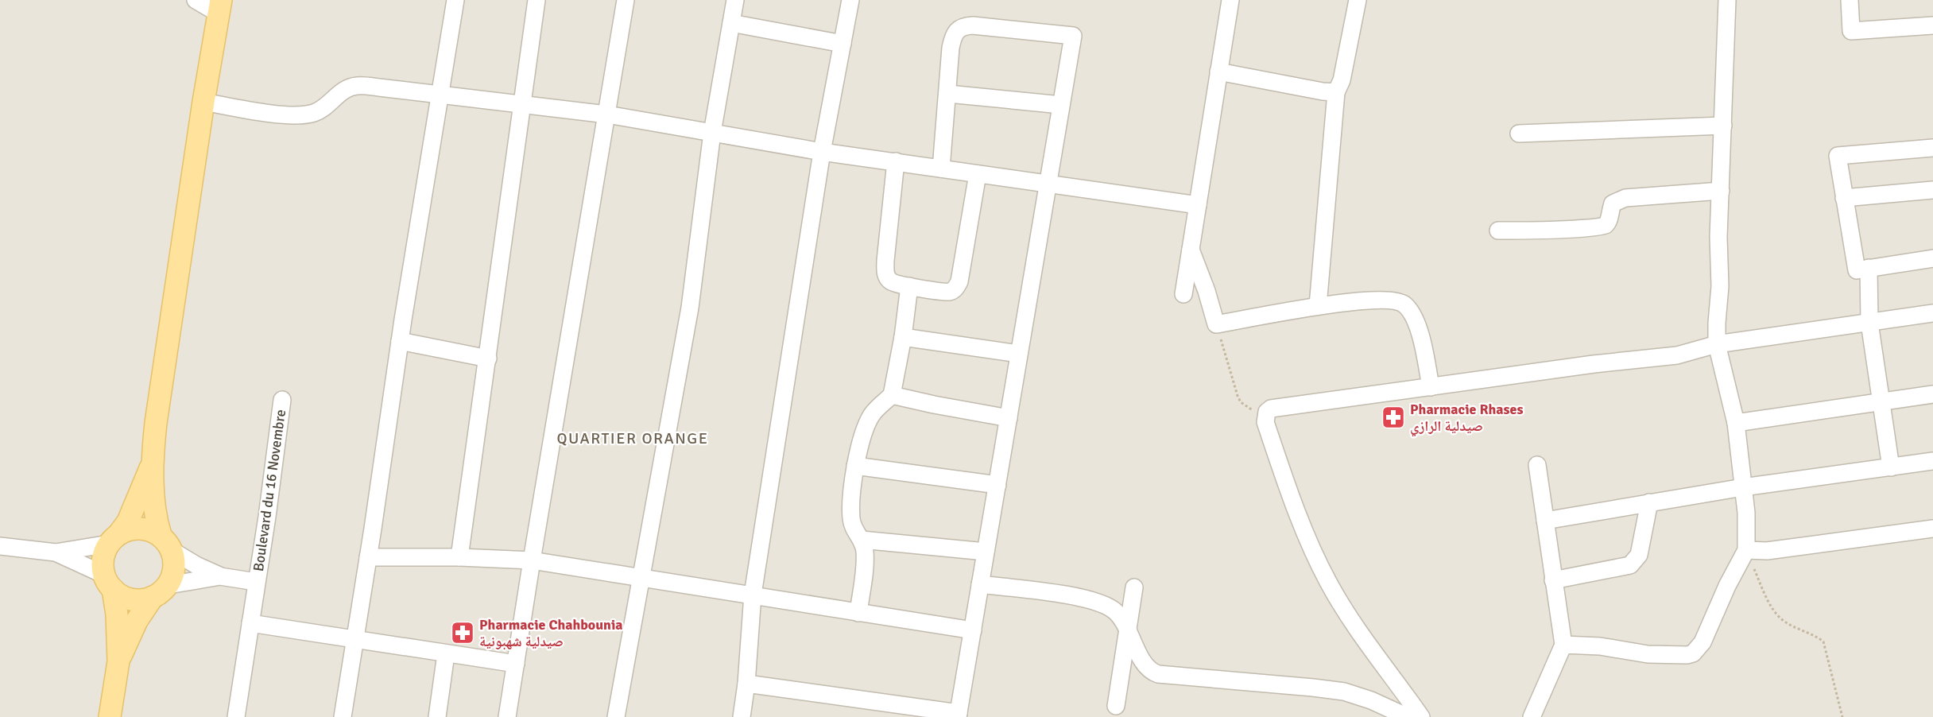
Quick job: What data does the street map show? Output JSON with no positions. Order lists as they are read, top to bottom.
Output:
{
  "streets": {
    "street": ["Boulevard du 16 Novembre"]
  },
  "districts": ["QUARTIER ORANGE"],
  "places": {
    "pharmacy": ["Pharmacie Rhases صيدلية الرازي", "Pharmacie Chahbounia صيدلية شهبونية"]
  }
}
